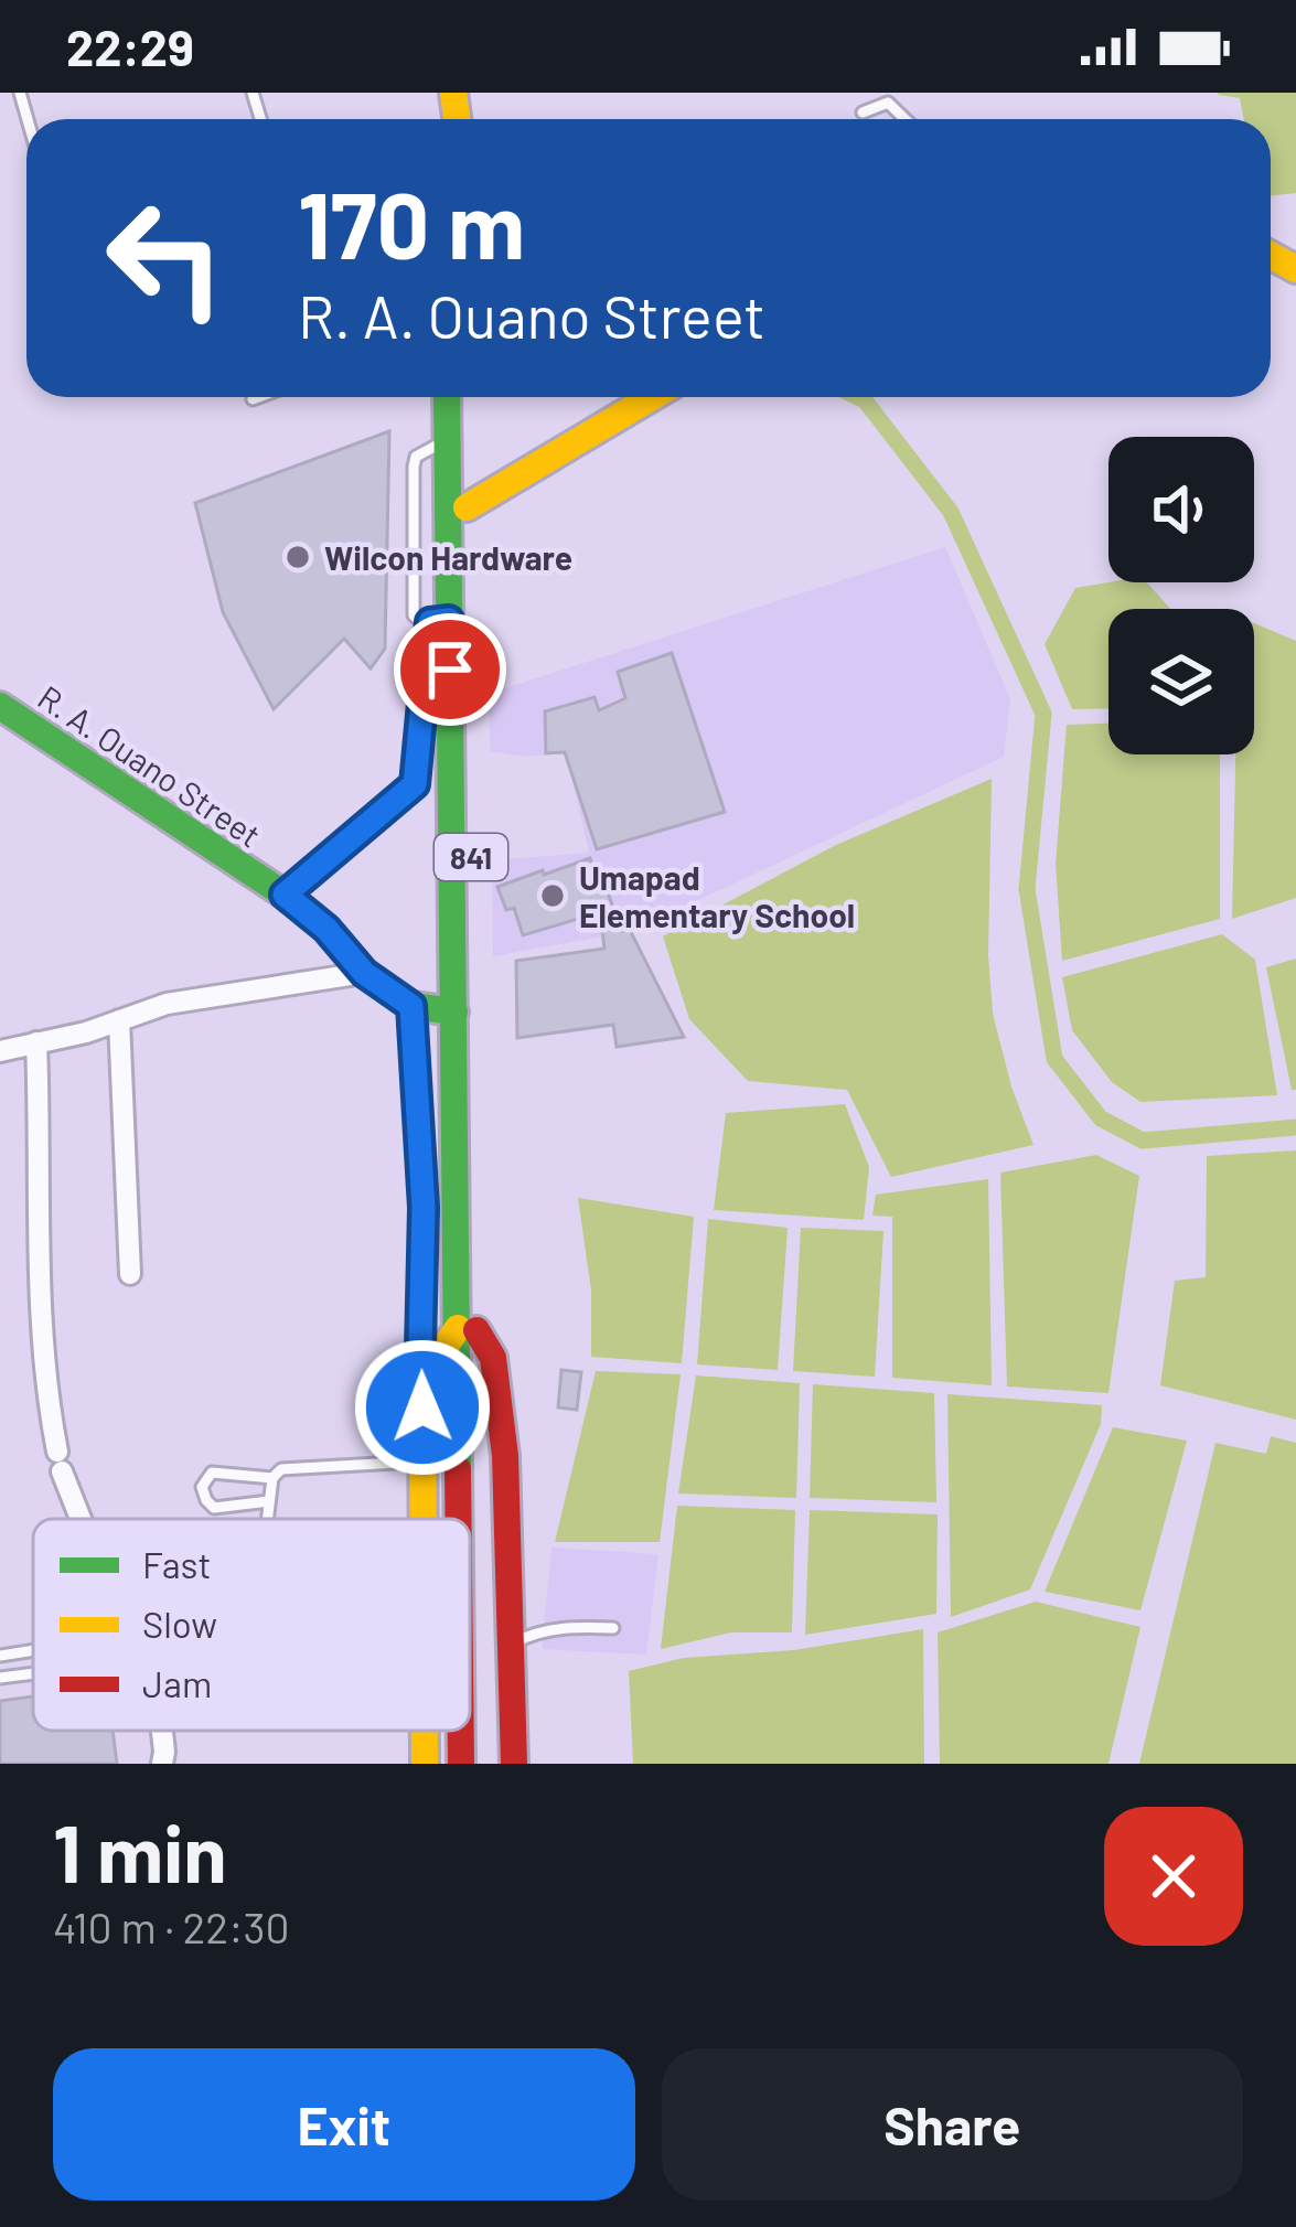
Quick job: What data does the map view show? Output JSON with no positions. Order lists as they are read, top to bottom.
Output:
{
  "streets": {
    "main road": ["R. A. Ouano Street", "841"]
  },
  "crossings": [
    ["R. A. Ouano Street", "841"]
  ],
  "places": ["Wilcon Hardware", "Umapad Elementary School"],
  "legend": ["Fast", "Slow", "Jam"],
  "page": {
    "status": "22:29",
    "turn": ["170 m", "R. A. Ouano Street"],
    "heading": ["1 min", "410 m · 22:30"],
    "buttons": ["Exit", "Share"]
  }
}
